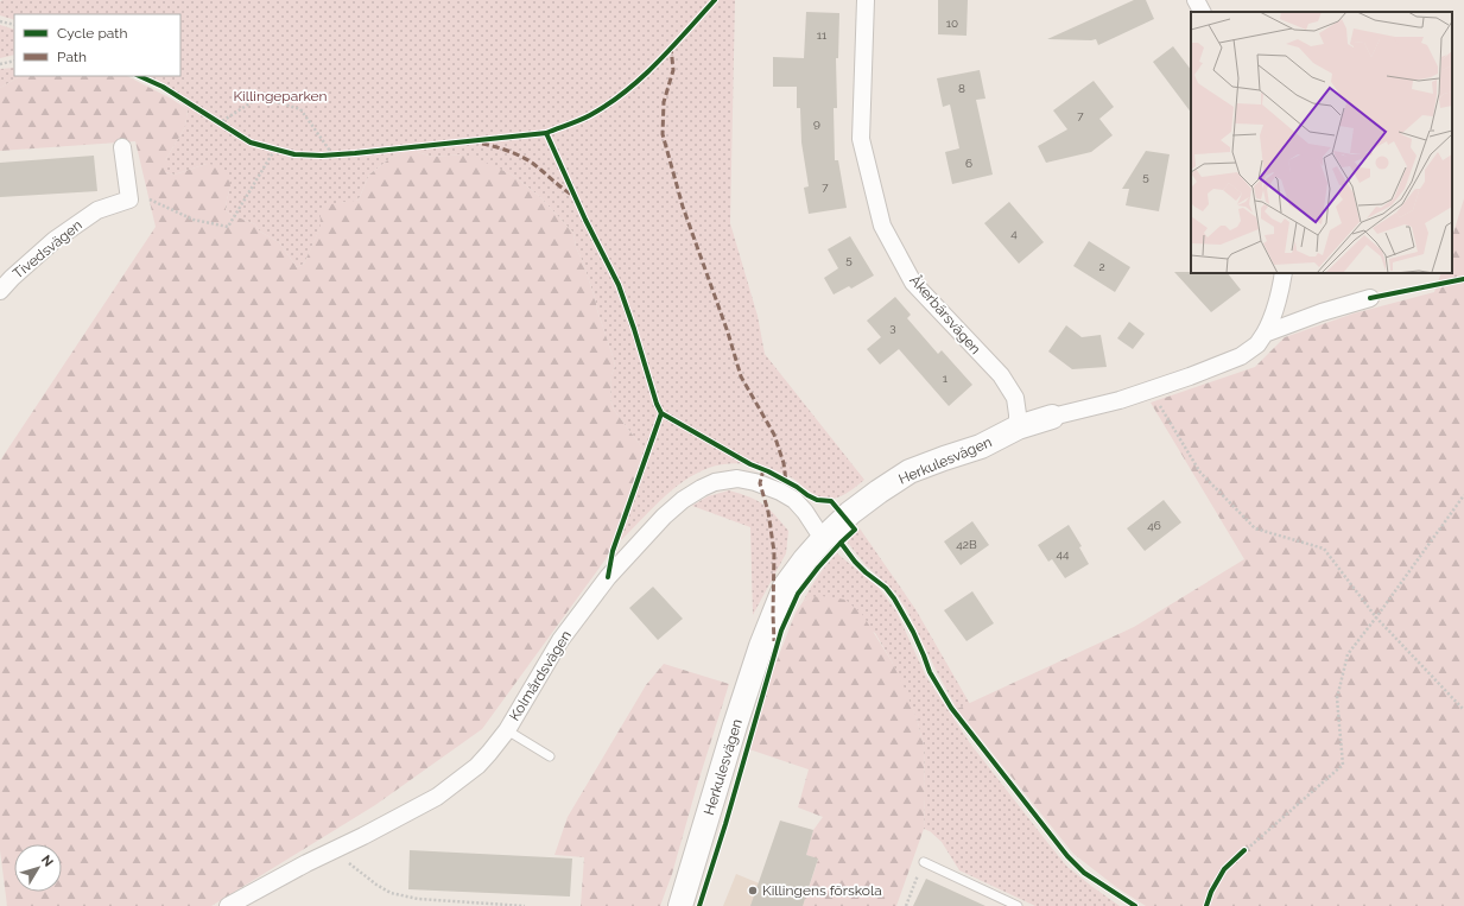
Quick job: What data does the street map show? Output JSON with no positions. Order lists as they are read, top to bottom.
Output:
{
  "streets": {
    "street": [
      "Tivedsvägen",
      "Åkerbärsvägen",
      "Herkulesvägen",
      "Kolmårdsvägen"
    ]
  },
  "crossings": [
    ["Åkerbärsvägen", "Herkulesvägen"],
    ["Herkulesvägen", "Kolmårdsvägen"]
  ],
  "parks": ["Killingeparken"],
  "places": ["Killingens förskola"],
  "house_numbers": [
    "10",
    "11",
    "8",
    "7",
    "9",
    "6",
    "5",
    "7",
    "4",
    "5",
    "2",
    "3",
    "1",
    "46",
    "42B",
    "44"
  ],
  "legend": ["Cycle path", "Path"],
  "north": "top right"
}
